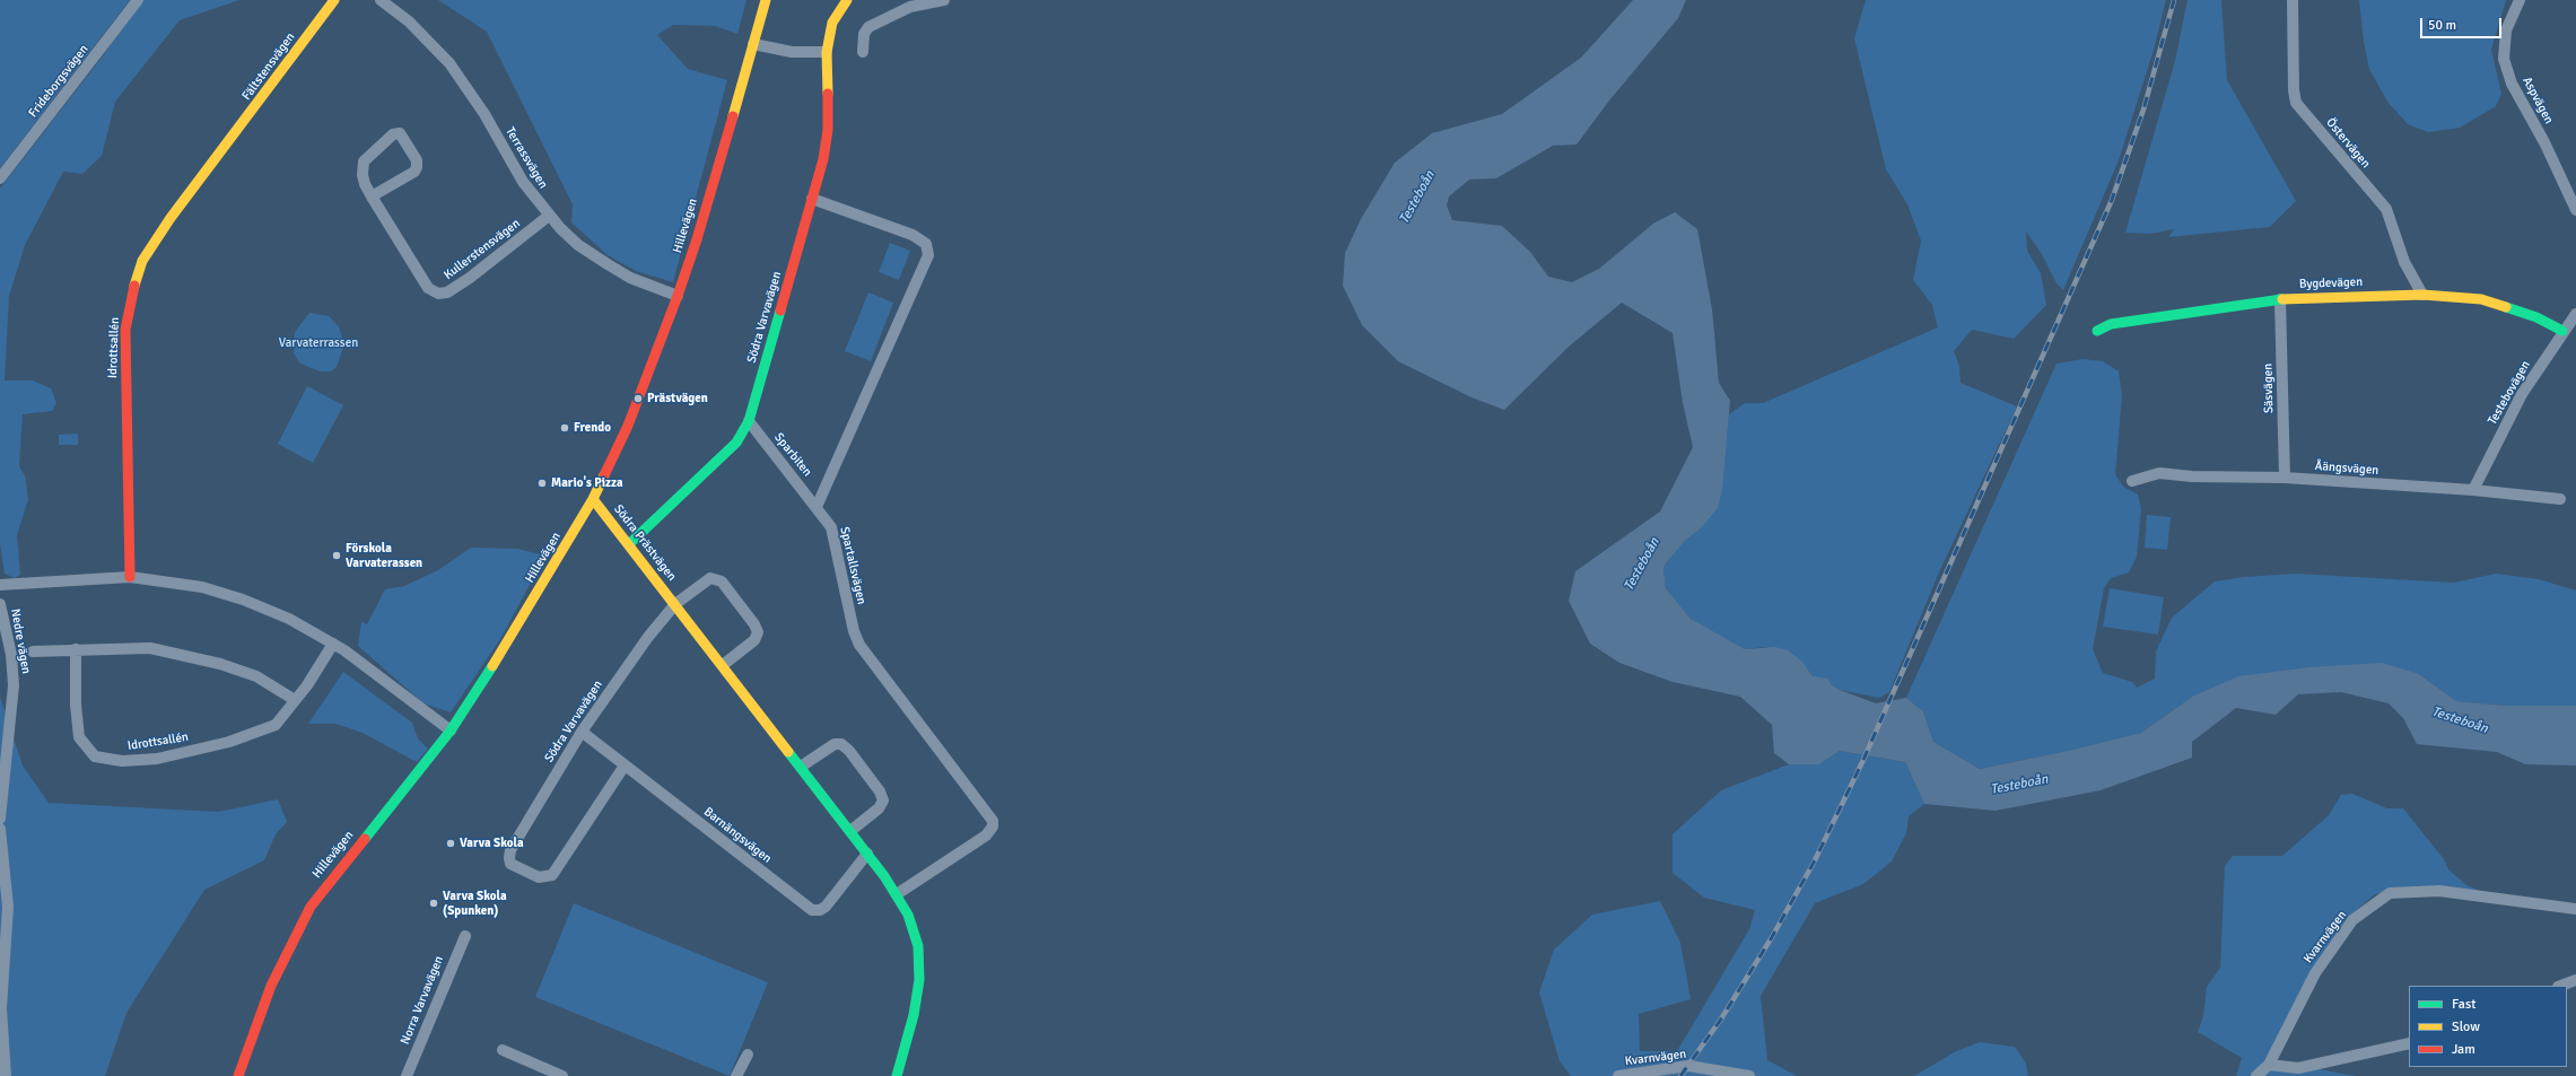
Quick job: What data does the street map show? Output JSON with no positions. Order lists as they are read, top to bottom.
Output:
{
  "streets": {
    "street": [
      "Fältstensvägen",
      "Frideborgsvägen",
      "Aspvägen",
      "Östervägen",
      "Terrassvägen",
      "Hillevägen",
      "Kullerstensvägen",
      "Bygdevägen",
      "Södra Varvavägen",
      "Idrottsallén",
      "Säsvägen",
      "Testebovägen",
      "Sparbiten",
      "Åängsvägen",
      "Södra Prästvägen",
      "Spartallsvägen",
      "Nedre vägen",
      "Barnängsvägen",
      "Kvarnvägen",
      "Norra Varvavägen"
    ]
  },
  "crossings": [
    ["Fältstensvägen", "Idrottsallén"],
    ["Östervägen", "Bygdevägen"],
    ["Terrassvägen", "Hillevägen"],
    ["Terrassvägen", "Kullerstensvägen"],
    ["Hillevägen", "Södra Prästvägen"],
    ["Bygdevägen", "Säsvägen"],
    ["Bygdevägen", "Testebovägen"],
    ["Södra Varvavägen", "Sparbiten"],
    ["Södra Varvavägen", "Södra Prästvägen"],
    ["Södra Varvavägen", "Barnängsvägen"],
    ["Säsvägen", "Åängsvägen"],
    ["Testebovägen", "Åängsvägen"],
    ["Sparbiten", "Spartallsvägen"],
    ["Södra Prästvägen", "Spartallsvägen"],
    ["Södra Prästvägen", "Barnängsvägen"]
  ],
  "water": ["Testeboån"],
  "parks": ["Varvaterrassen"],
  "places": [
    "Prästvägen",
    "Frendo",
    "Mario's Pizza",
    "Förskola Varvaterassen",
    "Varva Skola",
    "Varva Skola (Spunken)"
  ],
  "legend": ["Fast", "Slow", "Jam"],
  "scale_bar": "50 m"
}
